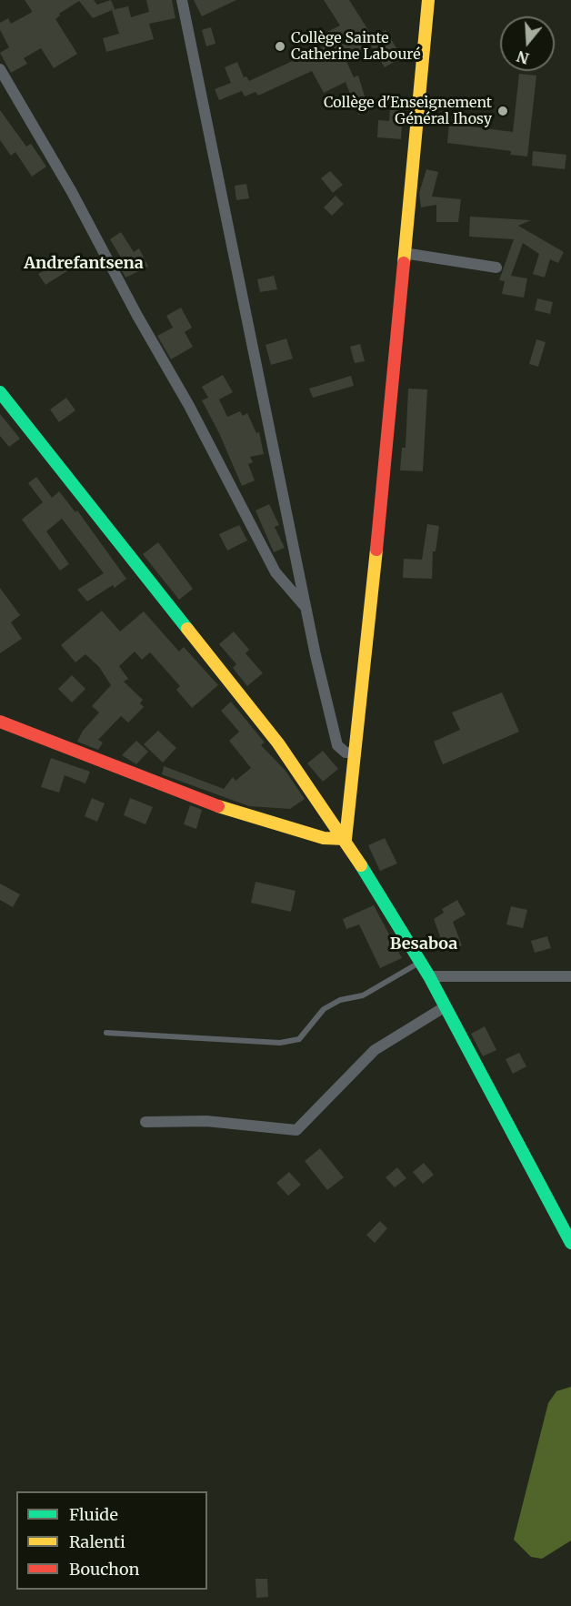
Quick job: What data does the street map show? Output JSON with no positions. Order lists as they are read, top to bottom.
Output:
{
  "districts": ["Andrefantsena", "Besaboa"],
  "places": ["Collège Sainte Catherine Labouré", "Collège d'Enseignement Général Ihosy"],
  "legend": ["Fluide", "Ralenti", "Bouchon"],
  "north": "bottom"
}
